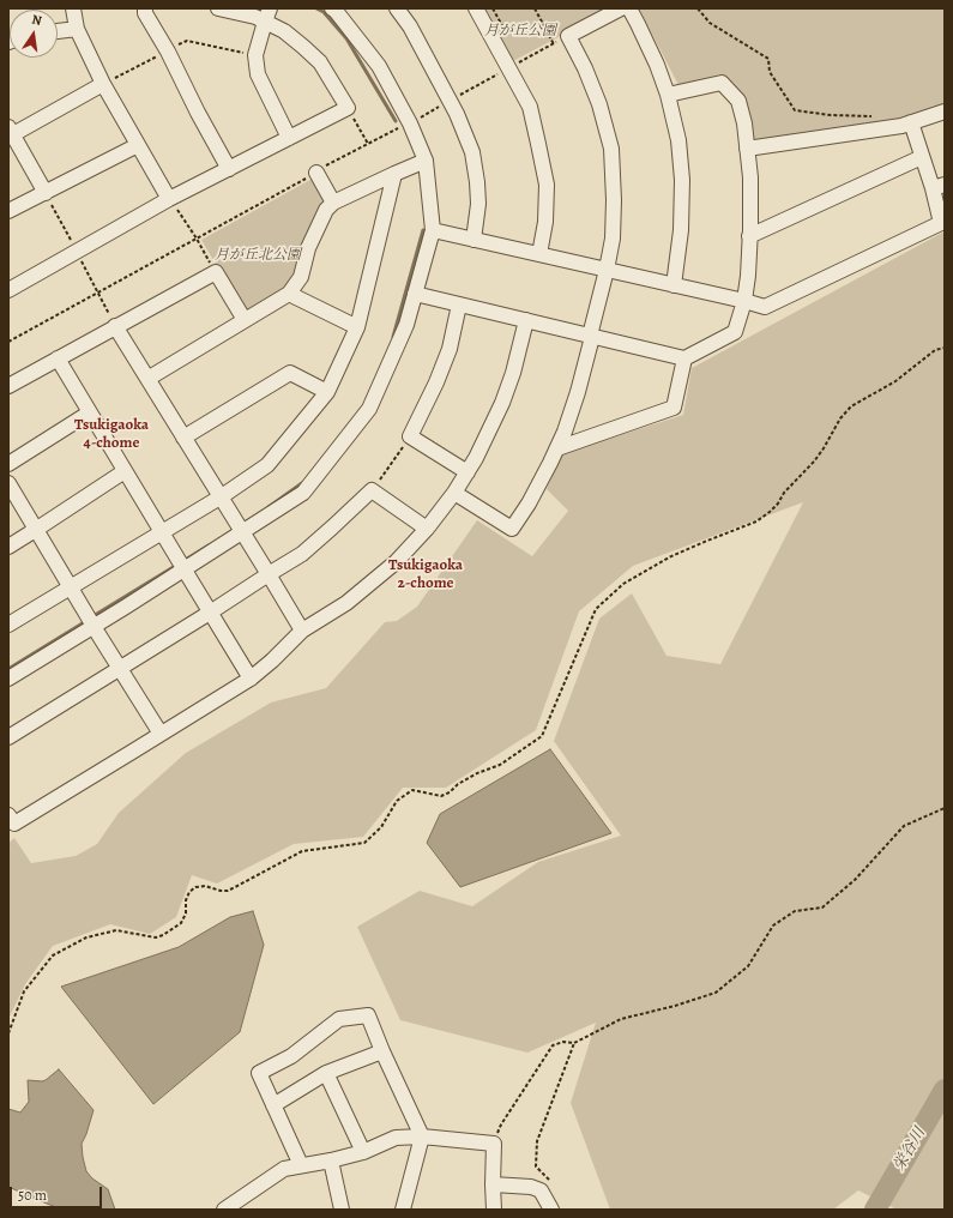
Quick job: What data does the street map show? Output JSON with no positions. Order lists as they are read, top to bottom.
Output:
{
  "districts": ["Tsukigaoka 4-chome", "Tsukigaoka 2-chome"],
  "water": ["栄谷川"],
  "parks": ["月が丘公園", "月が丘北公園"],
  "scale_bar": "50 m",
  "north": "top"
}
